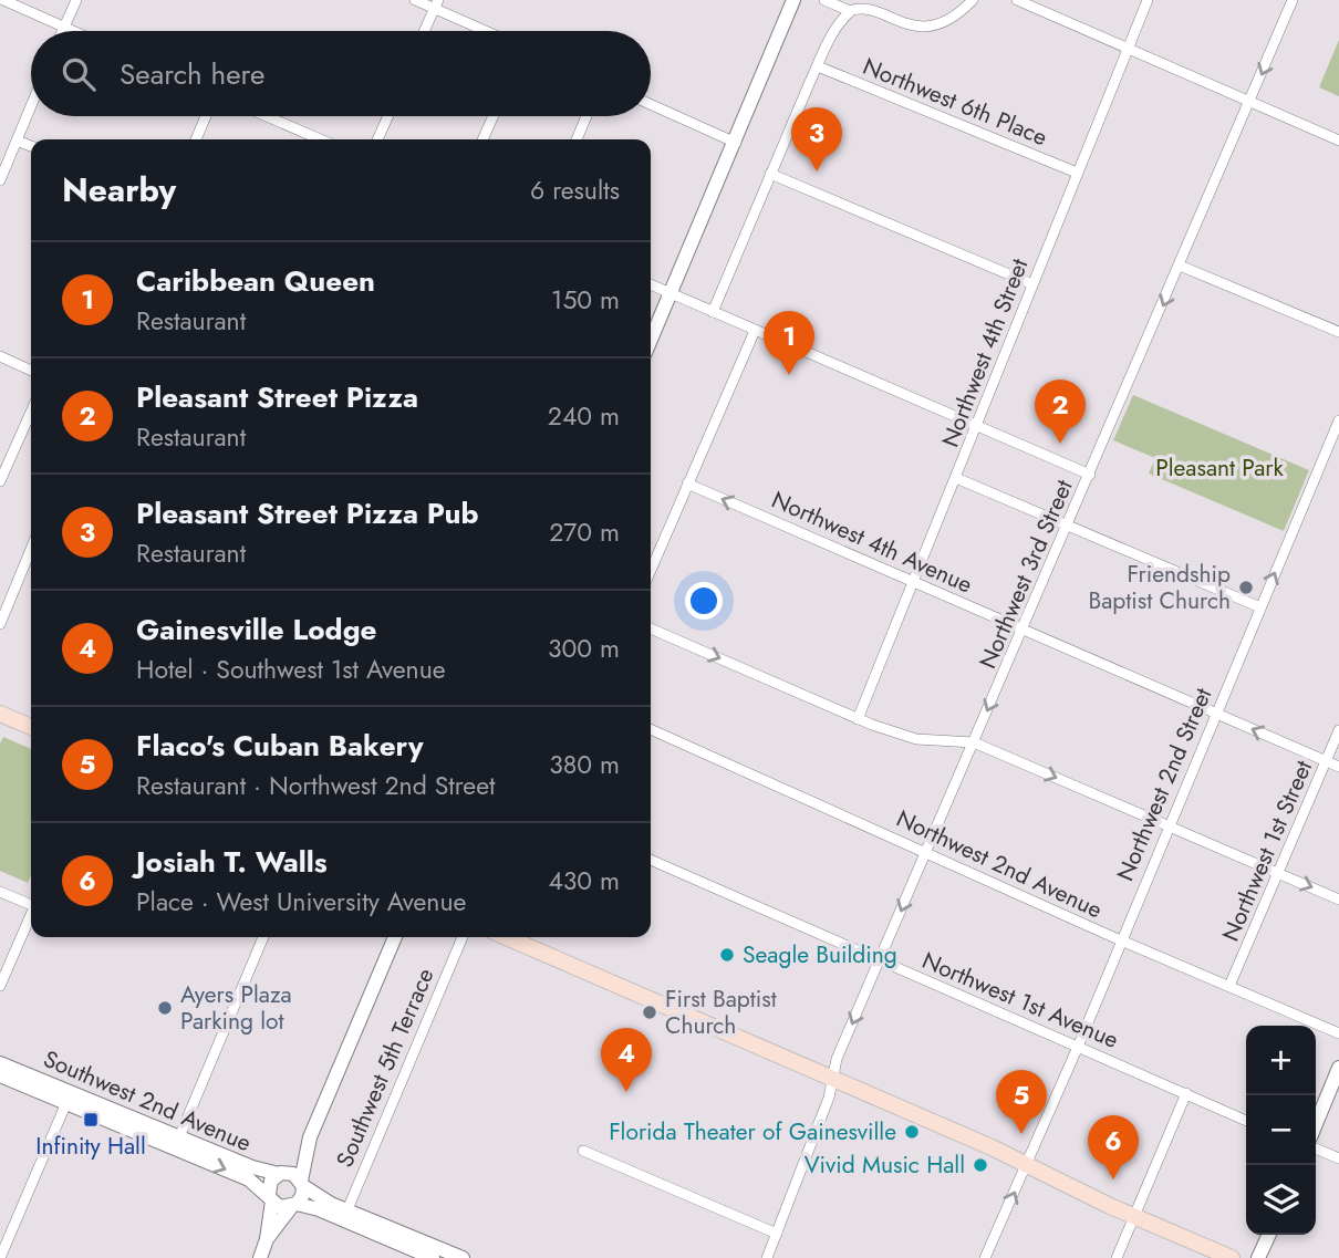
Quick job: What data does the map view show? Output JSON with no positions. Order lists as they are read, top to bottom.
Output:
{
  "streets": {
    "street": [
      "Northwest 6th Place",
      "Northwest 4th Street",
      "Northwest 4th Avenue",
      "Northwest 3rd Street",
      "Northwest 2nd Street",
      "Northwest 1st Street",
      "Northwest 2nd Avenue",
      "Northwest 1st Avenue",
      "Southwest 5th Terrace",
      "Southwest 2nd Avenue"
    ]
  },
  "crossings": [
    ["Northwest 6th Place", "Northwest 4th Street"],
    ["Northwest 4th Street", "Northwest 4th Avenue"],
    ["Northwest 4th Avenue", "Northwest 3rd Street"],
    ["Northwest 4th Avenue", "Northwest 2nd Street"],
    ["Northwest 4th Avenue", "Northwest 1st Street"],
    ["Northwest 3rd Street", "Northwest 2nd Avenue"],
    ["Northwest 3rd Street", "Northwest 1st Avenue"],
    ["Northwest 2nd Street", "Northwest 2nd Avenue"],
    ["Northwest 2nd Street", "Northwest 1st Avenue"],
    ["Northwest 1st Street", "Northwest 2nd Avenue"]
  ],
  "one_way": ["Northwest 4th Avenue", "Northwest 3rd Street"],
  "parks": ["Pleasant Park"],
  "places": {
    "other": [
      "Friendship Baptist Church",
      "Seagle Building",
      "Ayers Plaza Parking lot",
      "First Baptist Church",
      "Florida Theater of Gainesville",
      "Vivid Music Hall"
    ],
    "transit": ["Infinity Hall"]
  },
  "page": {
    "search": "Search here",
    "pins": [
      "3",
      "1",
      "2",
      "4",
      "5",
      "6"
    ],
    "heading": ["Nearby", "6 results"],
    "list": [
      {
        "mark": "1",
        "name": "Caribbean Queen",
        "note": "Restaurant",
        "value": "150 m"
      },
      {
        "mark": "2",
        "name": "Pleasant Street Pizza",
        "note": "Restaurant",
        "value": "240 m"
      },
      {
        "mark": "3",
        "name": "Pleasant Street Pizza Pub",
        "note": "Restaurant",
        "value": "270 m"
      },
      {
        "mark": "4",
        "name": "Gainesville Lodge",
        "note": "Hotel · Southwest 1st Avenue",
        "value": "300 m"
      },
      {
        "mark": "5",
        "name": "Flaco's Cuban Bakery",
        "note": "Restaurant · Northwest 2nd Street",
        "value": "380 m"
      },
      {
        "mark": "6",
        "name": "Josiah T. Walls",
        "note": "Place · West University Avenue",
        "value": "430 m"
      }
    ],
    "map_buttons": ["+", "−"]
  }
}
